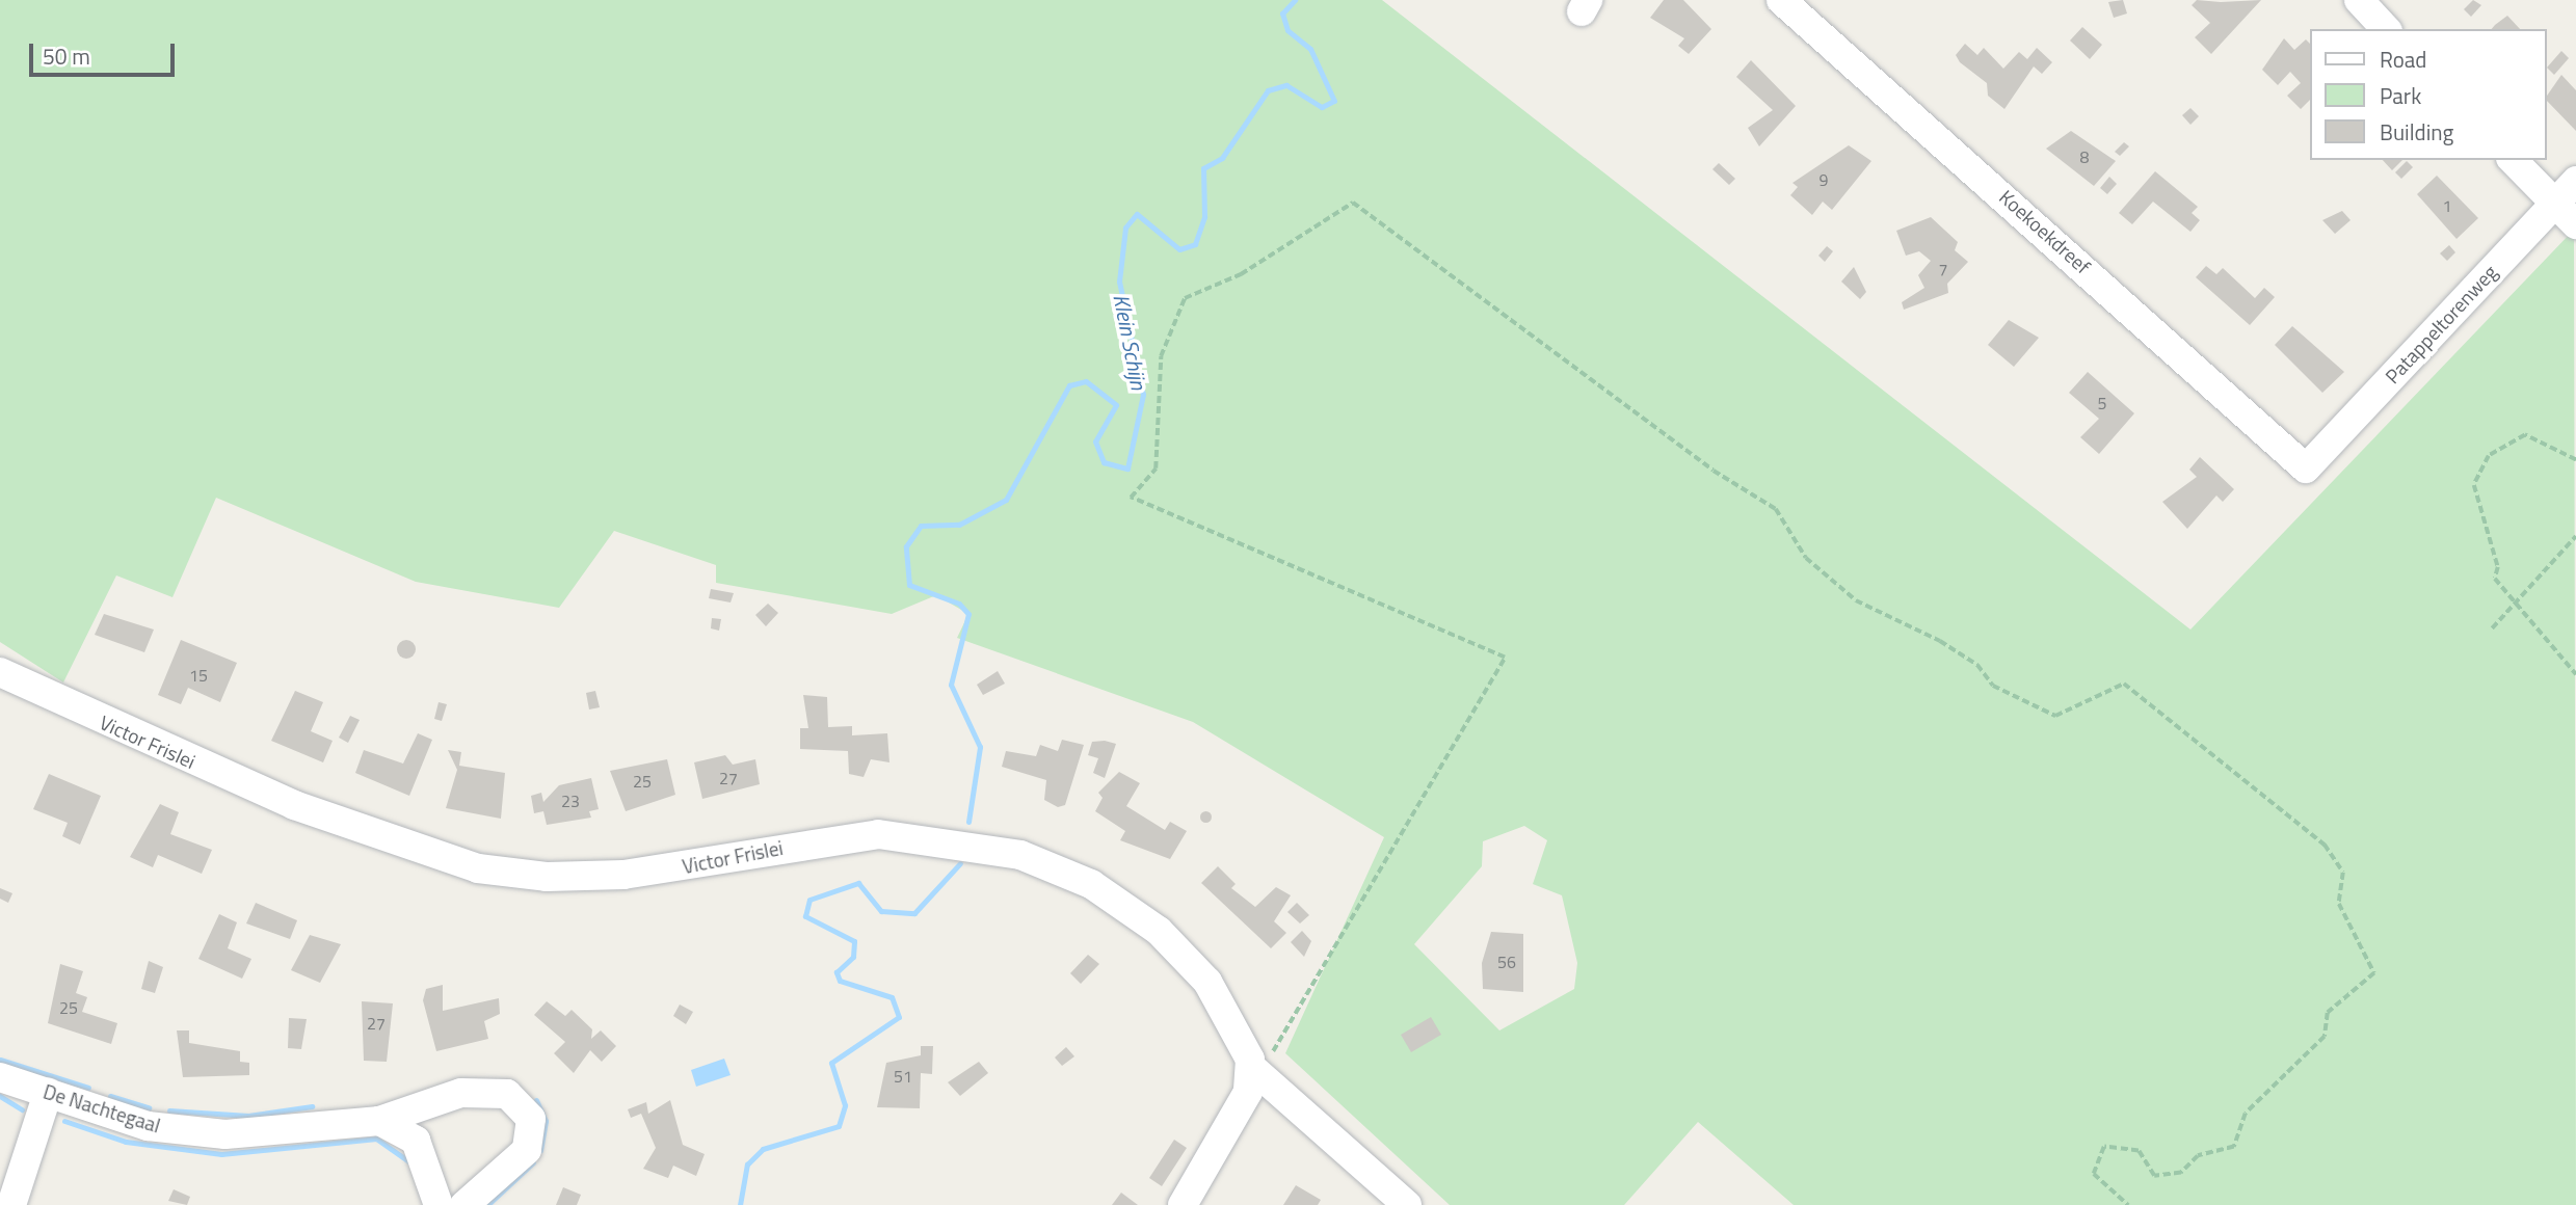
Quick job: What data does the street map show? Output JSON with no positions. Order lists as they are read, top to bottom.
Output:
{
  "streets": {
    "street": [
      "Koekoekdreef",
      "Patappeltorenweg",
      "Victor Frislei",
      "De Nachtegaal"
    ]
  },
  "crossings": [
    ["Koekoekdreef", "Patappeltorenweg"]
  ],
  "water": ["Klein Schijn"],
  "house_numbers": [
    "8",
    "9",
    "1",
    "7",
    "5",
    "15",
    "27",
    "25",
    "23",
    "56",
    "25",
    "27",
    "51"
  ],
  "legend": ["Road", "Park", "Building"],
  "scale_bar": "50 m"
}
